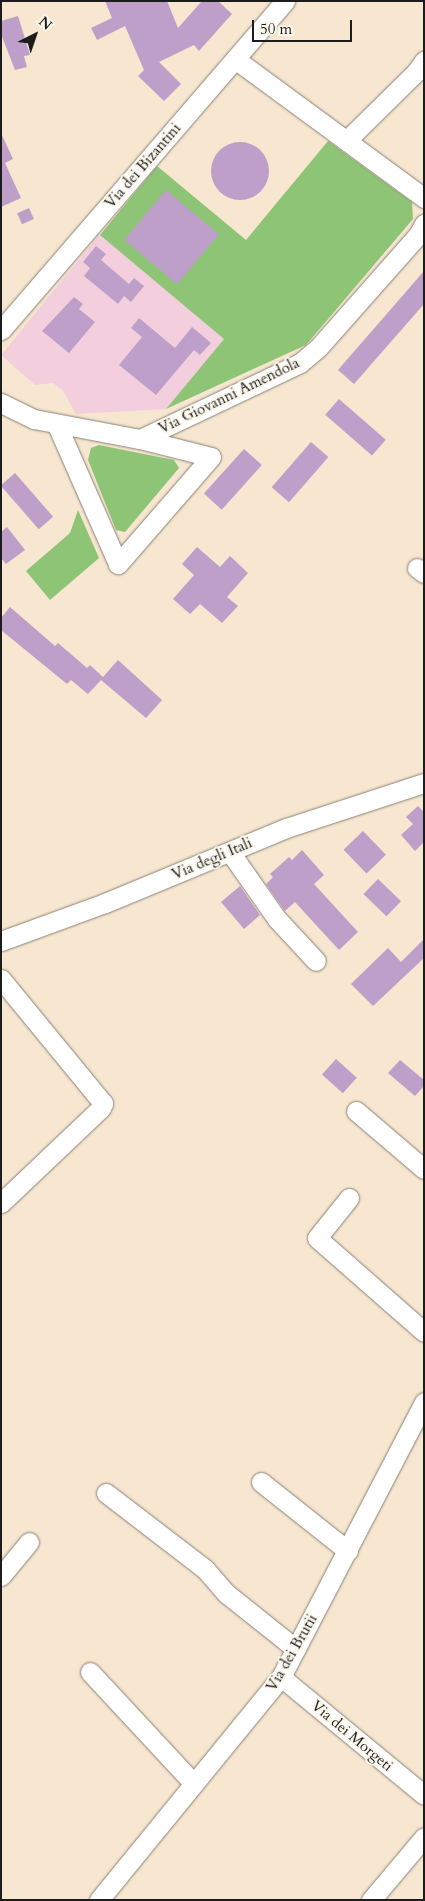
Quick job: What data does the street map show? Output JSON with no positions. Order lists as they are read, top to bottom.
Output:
{
  "streets": {
    "street": [
      "Via dei Bizantini",
      "Via Giovanni Amendola",
      "Via degli Itali",
      "Via dei Brutii",
      "Via dei Morgeti"
    ]
  },
  "crossings": [
    ["Via dei Brutii", "Via dei Morgeti"]
  ],
  "scale_bar": "50 m",
  "north": "top right"
}
